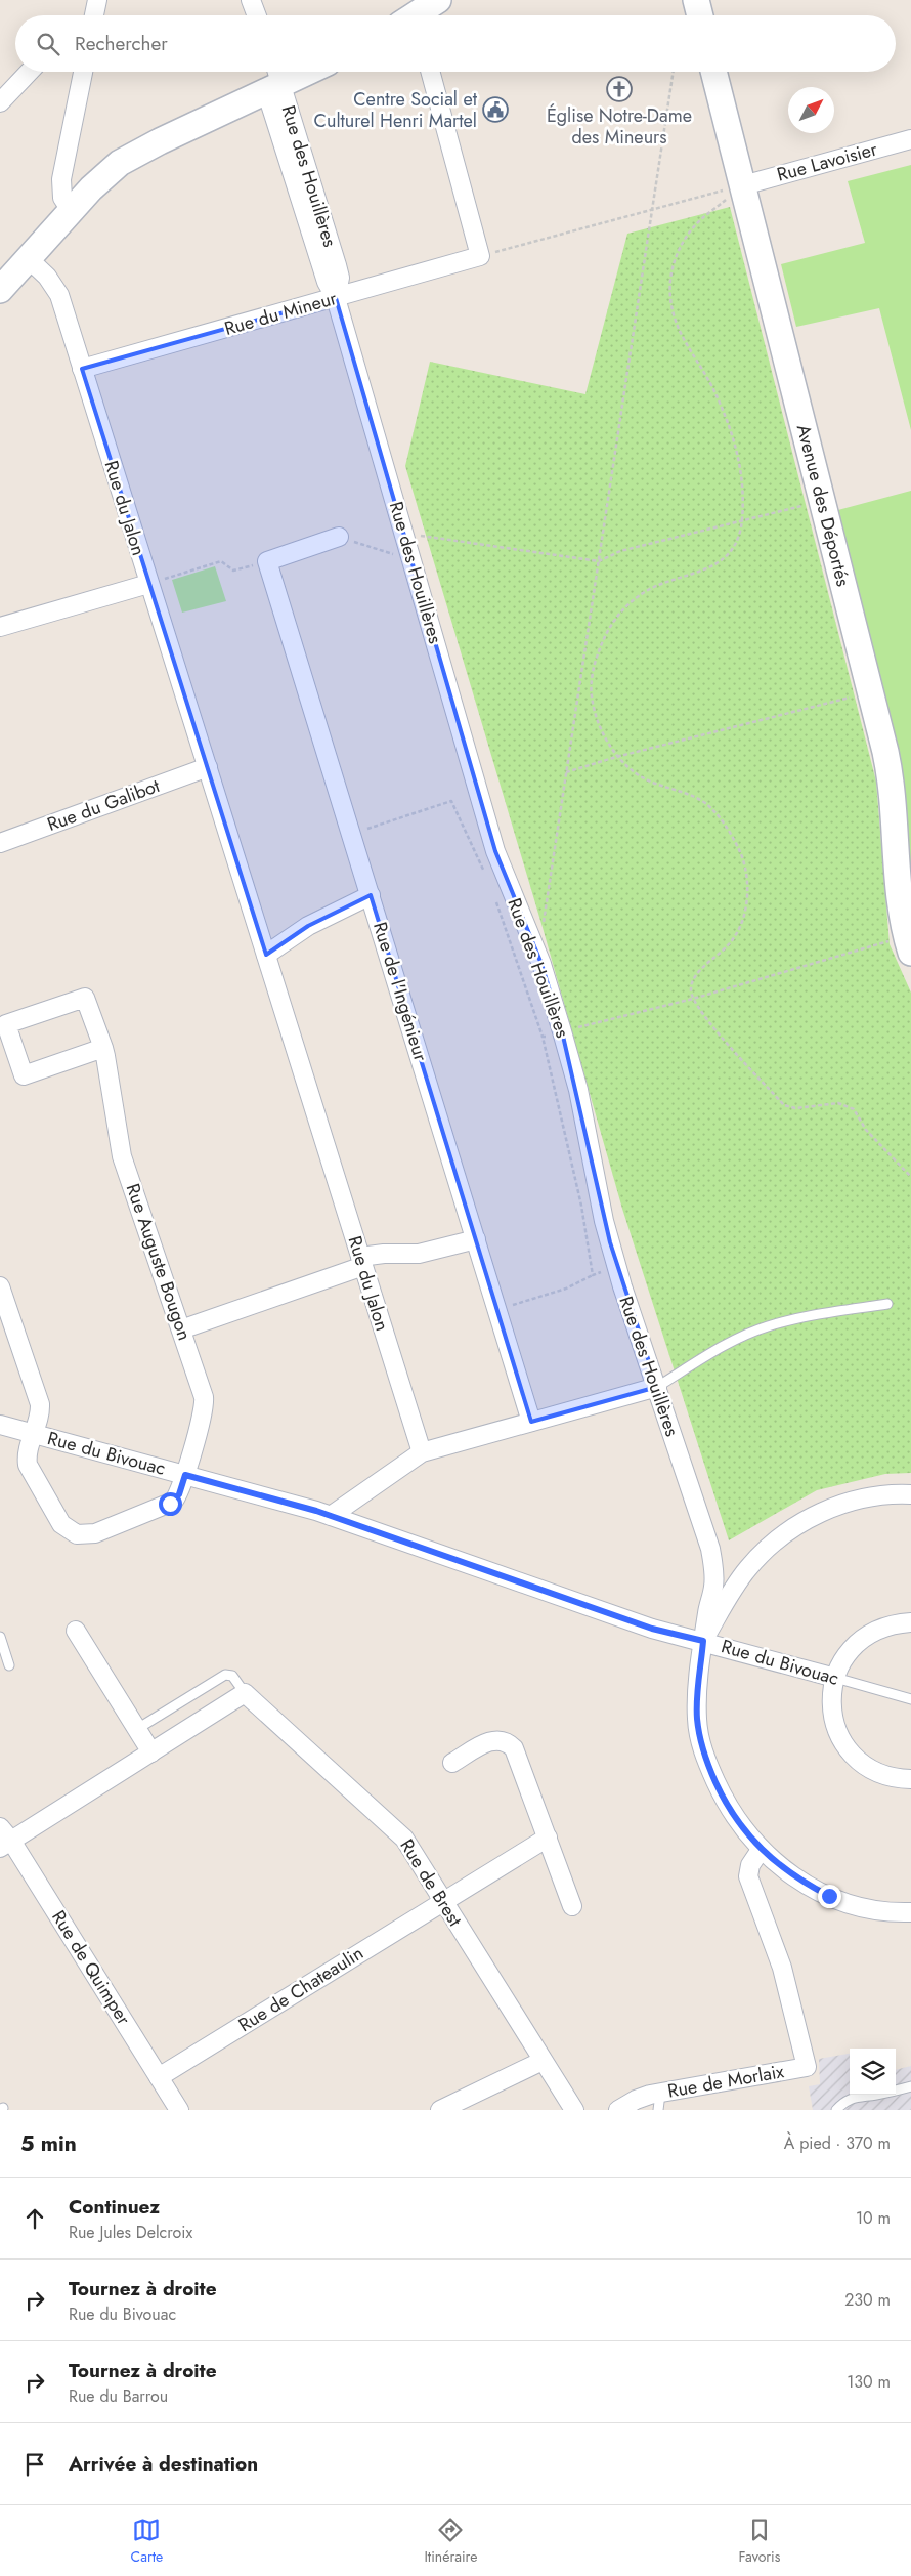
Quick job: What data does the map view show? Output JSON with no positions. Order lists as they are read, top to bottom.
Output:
{
  "streets": {
    "street": [
      "Rue Lavoisier",
      "Rue des Houillères",
      "Rue du Mineur",
      "Avenue des Déportés",
      "Rue du Jalon",
      "Rue du Galibot",
      "Rue de l'Ingénieur",
      "Rue Auguste Bougon",
      "Rue du Bivouac",
      "Rue de Brest",
      "Rue de Quimper",
      "Rue de Chateaulin",
      "Rue de Morlaix"
    ]
  },
  "crossings": [
    ["Rue Lavoisier", "Avenue des Déportés"],
    ["Rue des Houillères", "Rue du Mineur"],
    ["Rue des Houillères", "Rue du Bivouac"],
    ["Rue des Houillères", "Rue de Morlaix"],
    ["Rue du Mineur", "Rue du Jalon"],
    ["Rue du Jalon", "Rue du Galibot"],
    ["Rue Auguste Bougon", "Rue du Bivouac"],
    ["Rue de Brest", "Rue de Chateaulin"],
    ["Rue de Quimper", "Rue de Chateaulin"]
  ],
  "places": {
    "church": ["Église Notre-Dame des Mineurs"],
    "public building": ["Centre Social et Culturel Henri Martel"]
  },
  "north": "top right",
  "page": {
    "search": "Rechercher",
    "heading": ["5 min", "À pied · 370 m"],
    "list": [
      ["Continuez", "Rue Jules Delcroix", "10 m"],
      ["Tournez à droite", "Rue du Bivouac", "230 m"],
      ["Tournez à droite", "Rue du Barrou", "130 m"],
      "Arrivée à destination"
    ],
    "nav": ["Carte", "Itinéraire", "Favoris"]
  }
}
